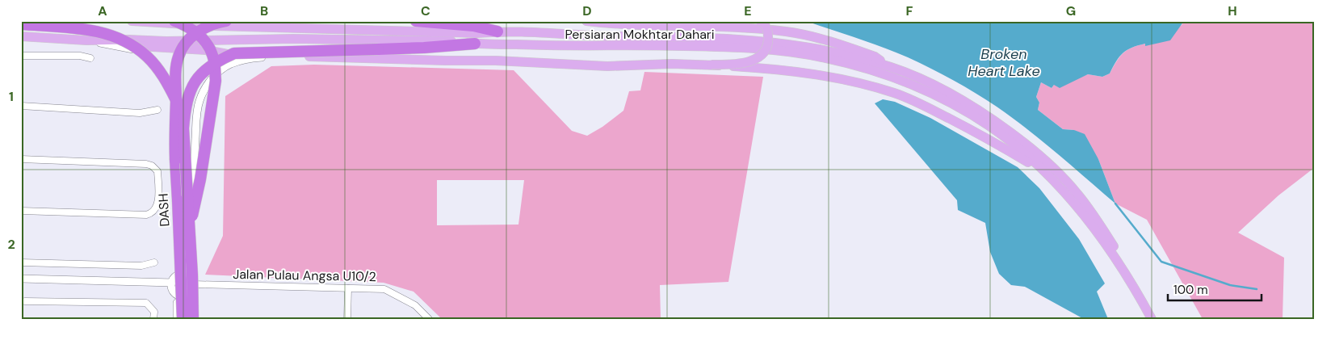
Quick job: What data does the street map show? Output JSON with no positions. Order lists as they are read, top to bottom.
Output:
{
  "streets": {
    "highway": ["DASH"],
    "main road": ["Persiaran Mokhtar Dahari"],
    "street": ["Jalan Pulau Angsa U10/2"]
  },
  "water": ["Broken Heart Lake"],
  "scale_bar": "100 m",
  "grid": {
    "columns": [
      "A",
      "B",
      "C",
      "D",
      "E",
      "F",
      "G",
      "H"
    ],
    "rows": ["1", "2"]
  }
}
